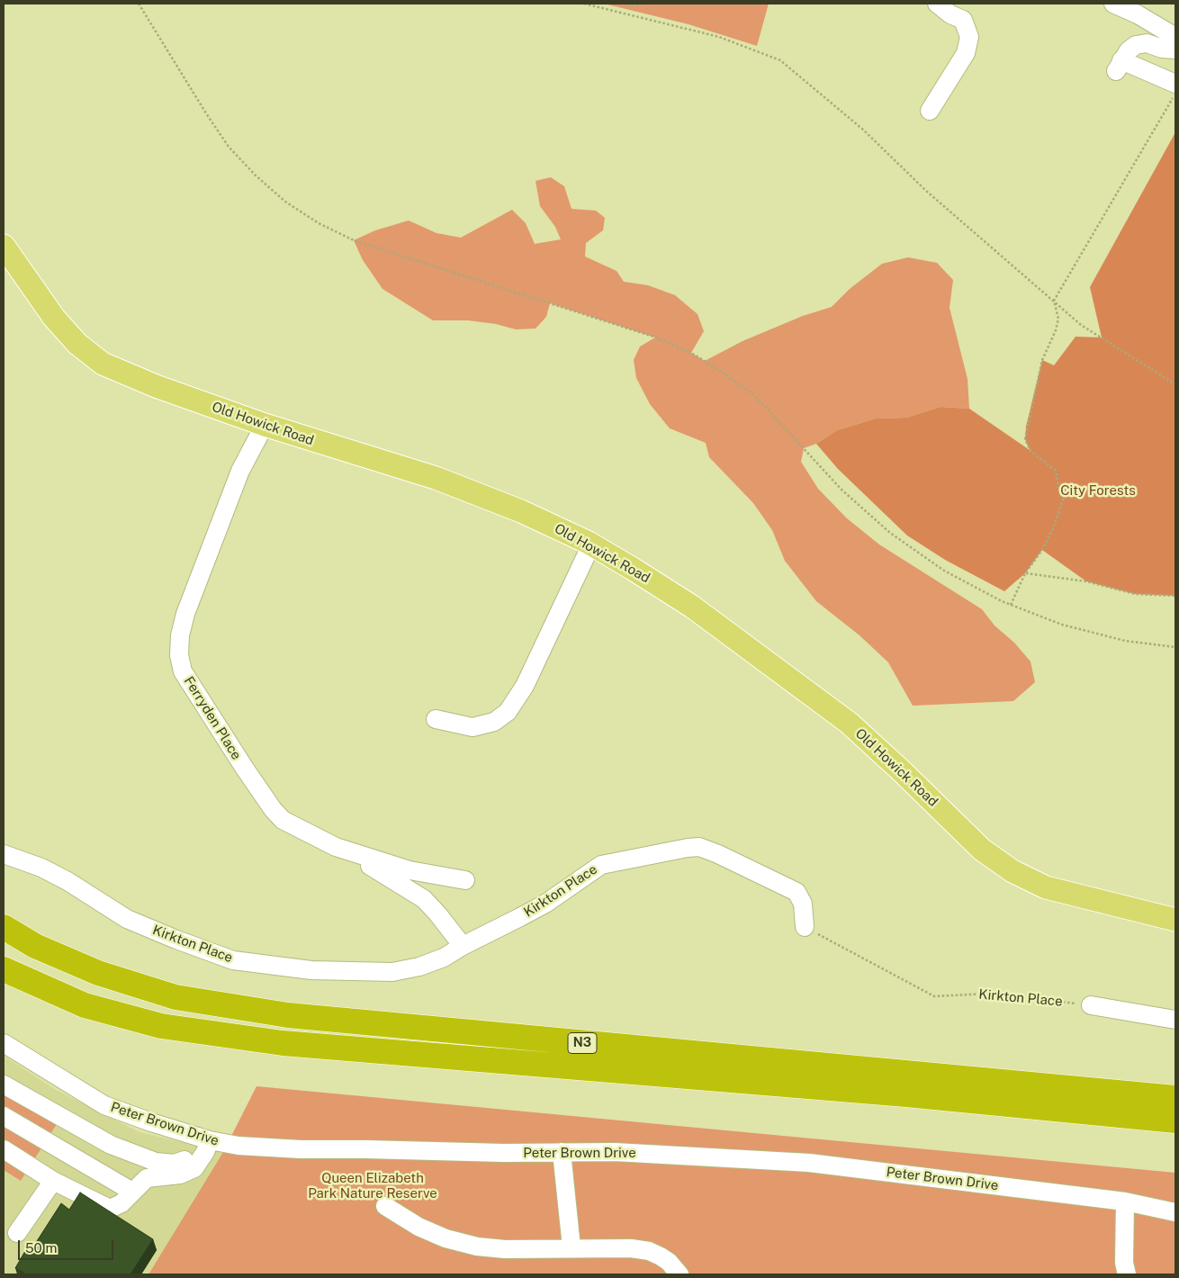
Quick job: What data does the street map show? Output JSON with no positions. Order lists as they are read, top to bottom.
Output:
{
  "streets": {
    "highway": ["N3"],
    "main road": ["Old Howick Road"],
    "street": ["Ferryden Place", "Kirkton Place", "Peter Brown Drive"]
  },
  "crossings": [
    ["Old Howick Road", "Ferryden Place"],
    ["Ferryden Place", "Kirkton Place"]
  ],
  "parks": ["City Forests", "Queen Elizabeth Park Nature Reserve"],
  "scale_bar": "50 m"
}
